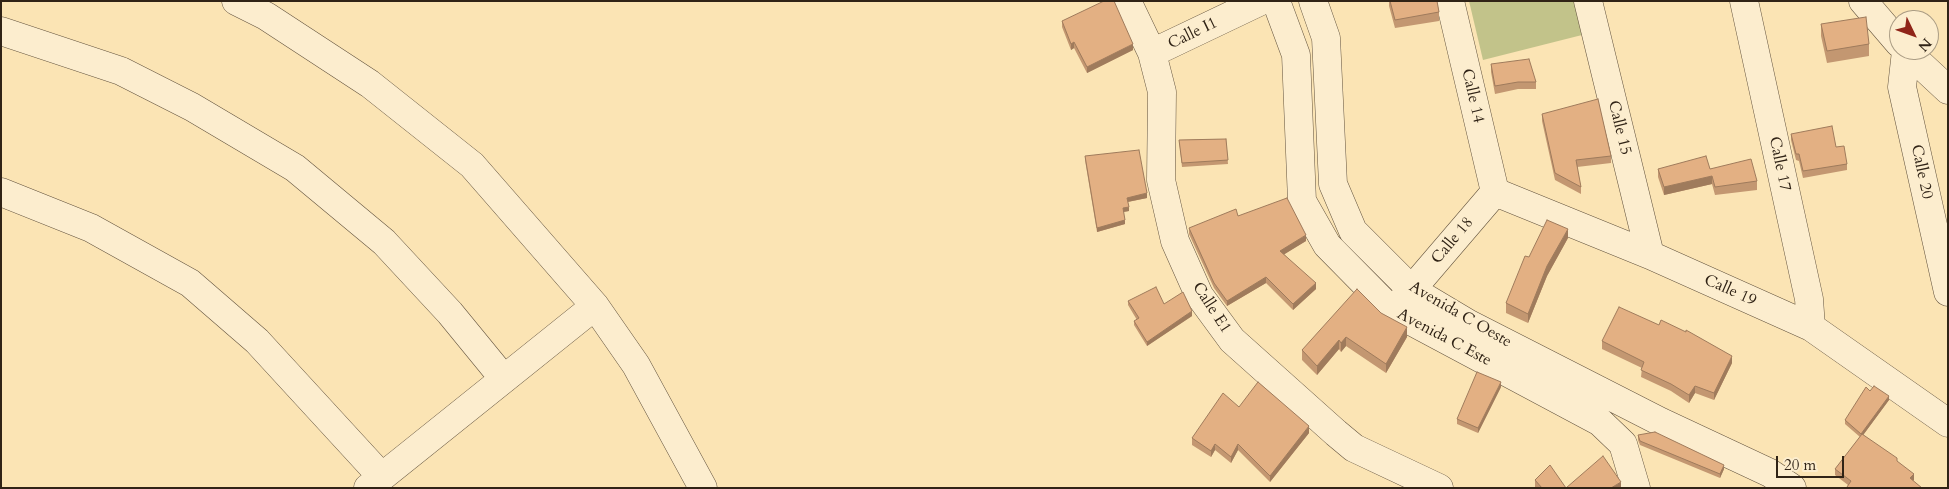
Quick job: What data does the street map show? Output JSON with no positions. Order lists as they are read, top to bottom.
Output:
{
  "streets": {
    "street": [
      "Calle I1",
      "Calle 14",
      "Calle 15",
      "Calle 17",
      "Calle 20",
      "Calle 18",
      "Calle 19",
      "Calle E1",
      "Avenida C Oeste",
      "Avenida C Este"
    ]
  },
  "crossings": [
    ["Calle I1", "Calle E1"],
    ["Calle 14", "Calle 18"],
    ["Calle 14", "Calle 19"],
    ["Calle 15", "Calle 19"],
    ["Calle 17", "Calle 19"],
    ["Calle 18", "Calle 19"],
    ["Calle 18", "Avenida C Oeste"],
    ["Calle 18", "Avenida C Este"]
  ],
  "scale_bar": "20 m",
  "north": "bottom right"
}
